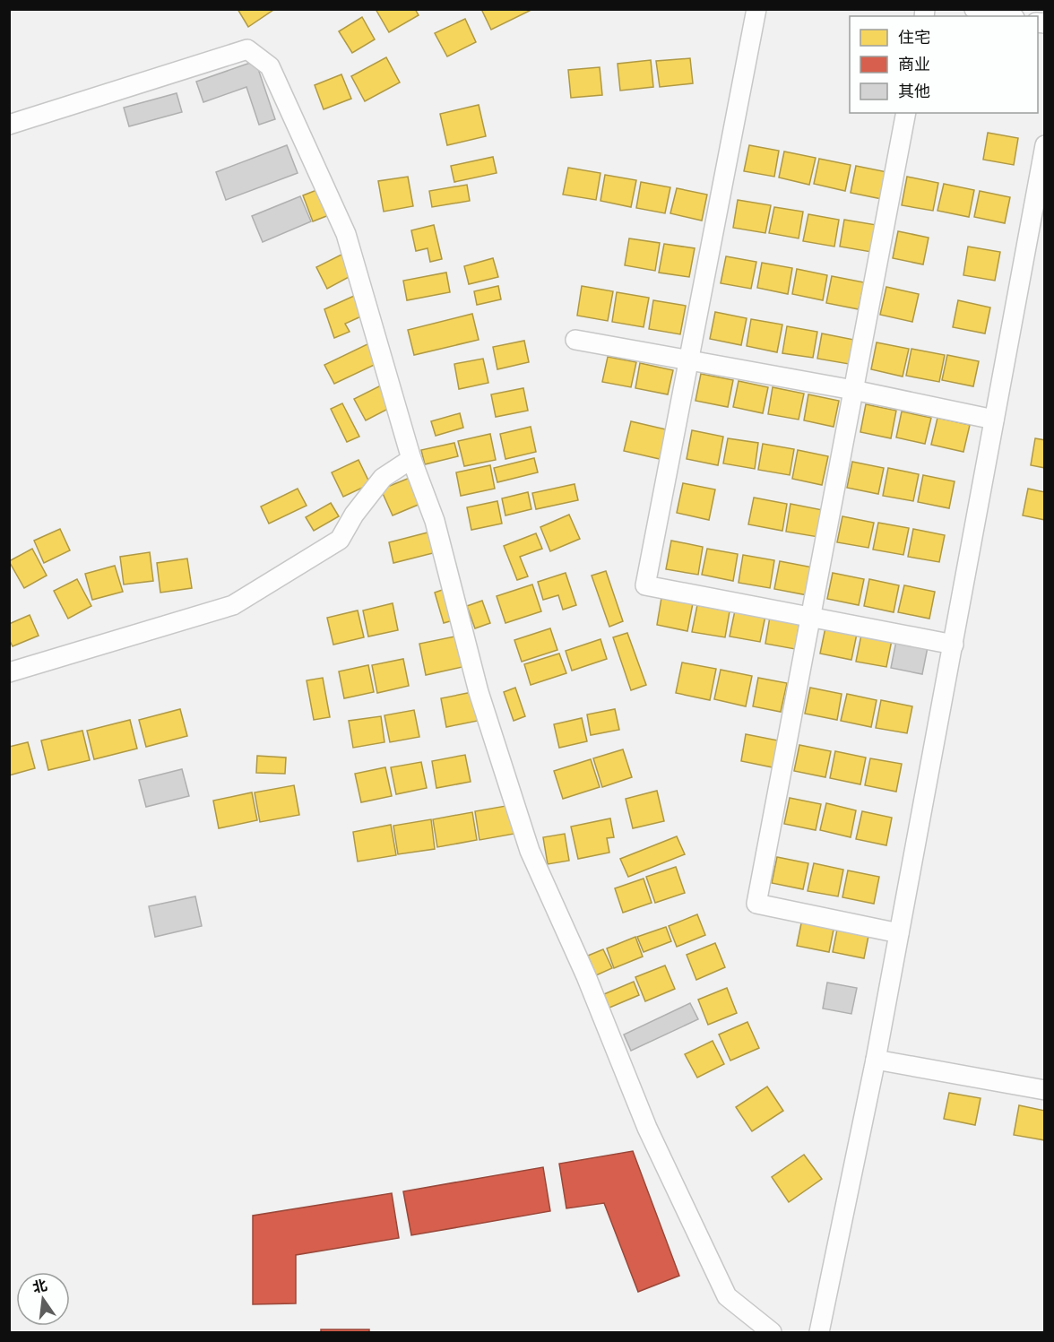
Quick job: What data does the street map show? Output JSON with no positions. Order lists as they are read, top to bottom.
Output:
{
  "legend": ["住宅", "商业", "其他"],
  "north": "top"
}
